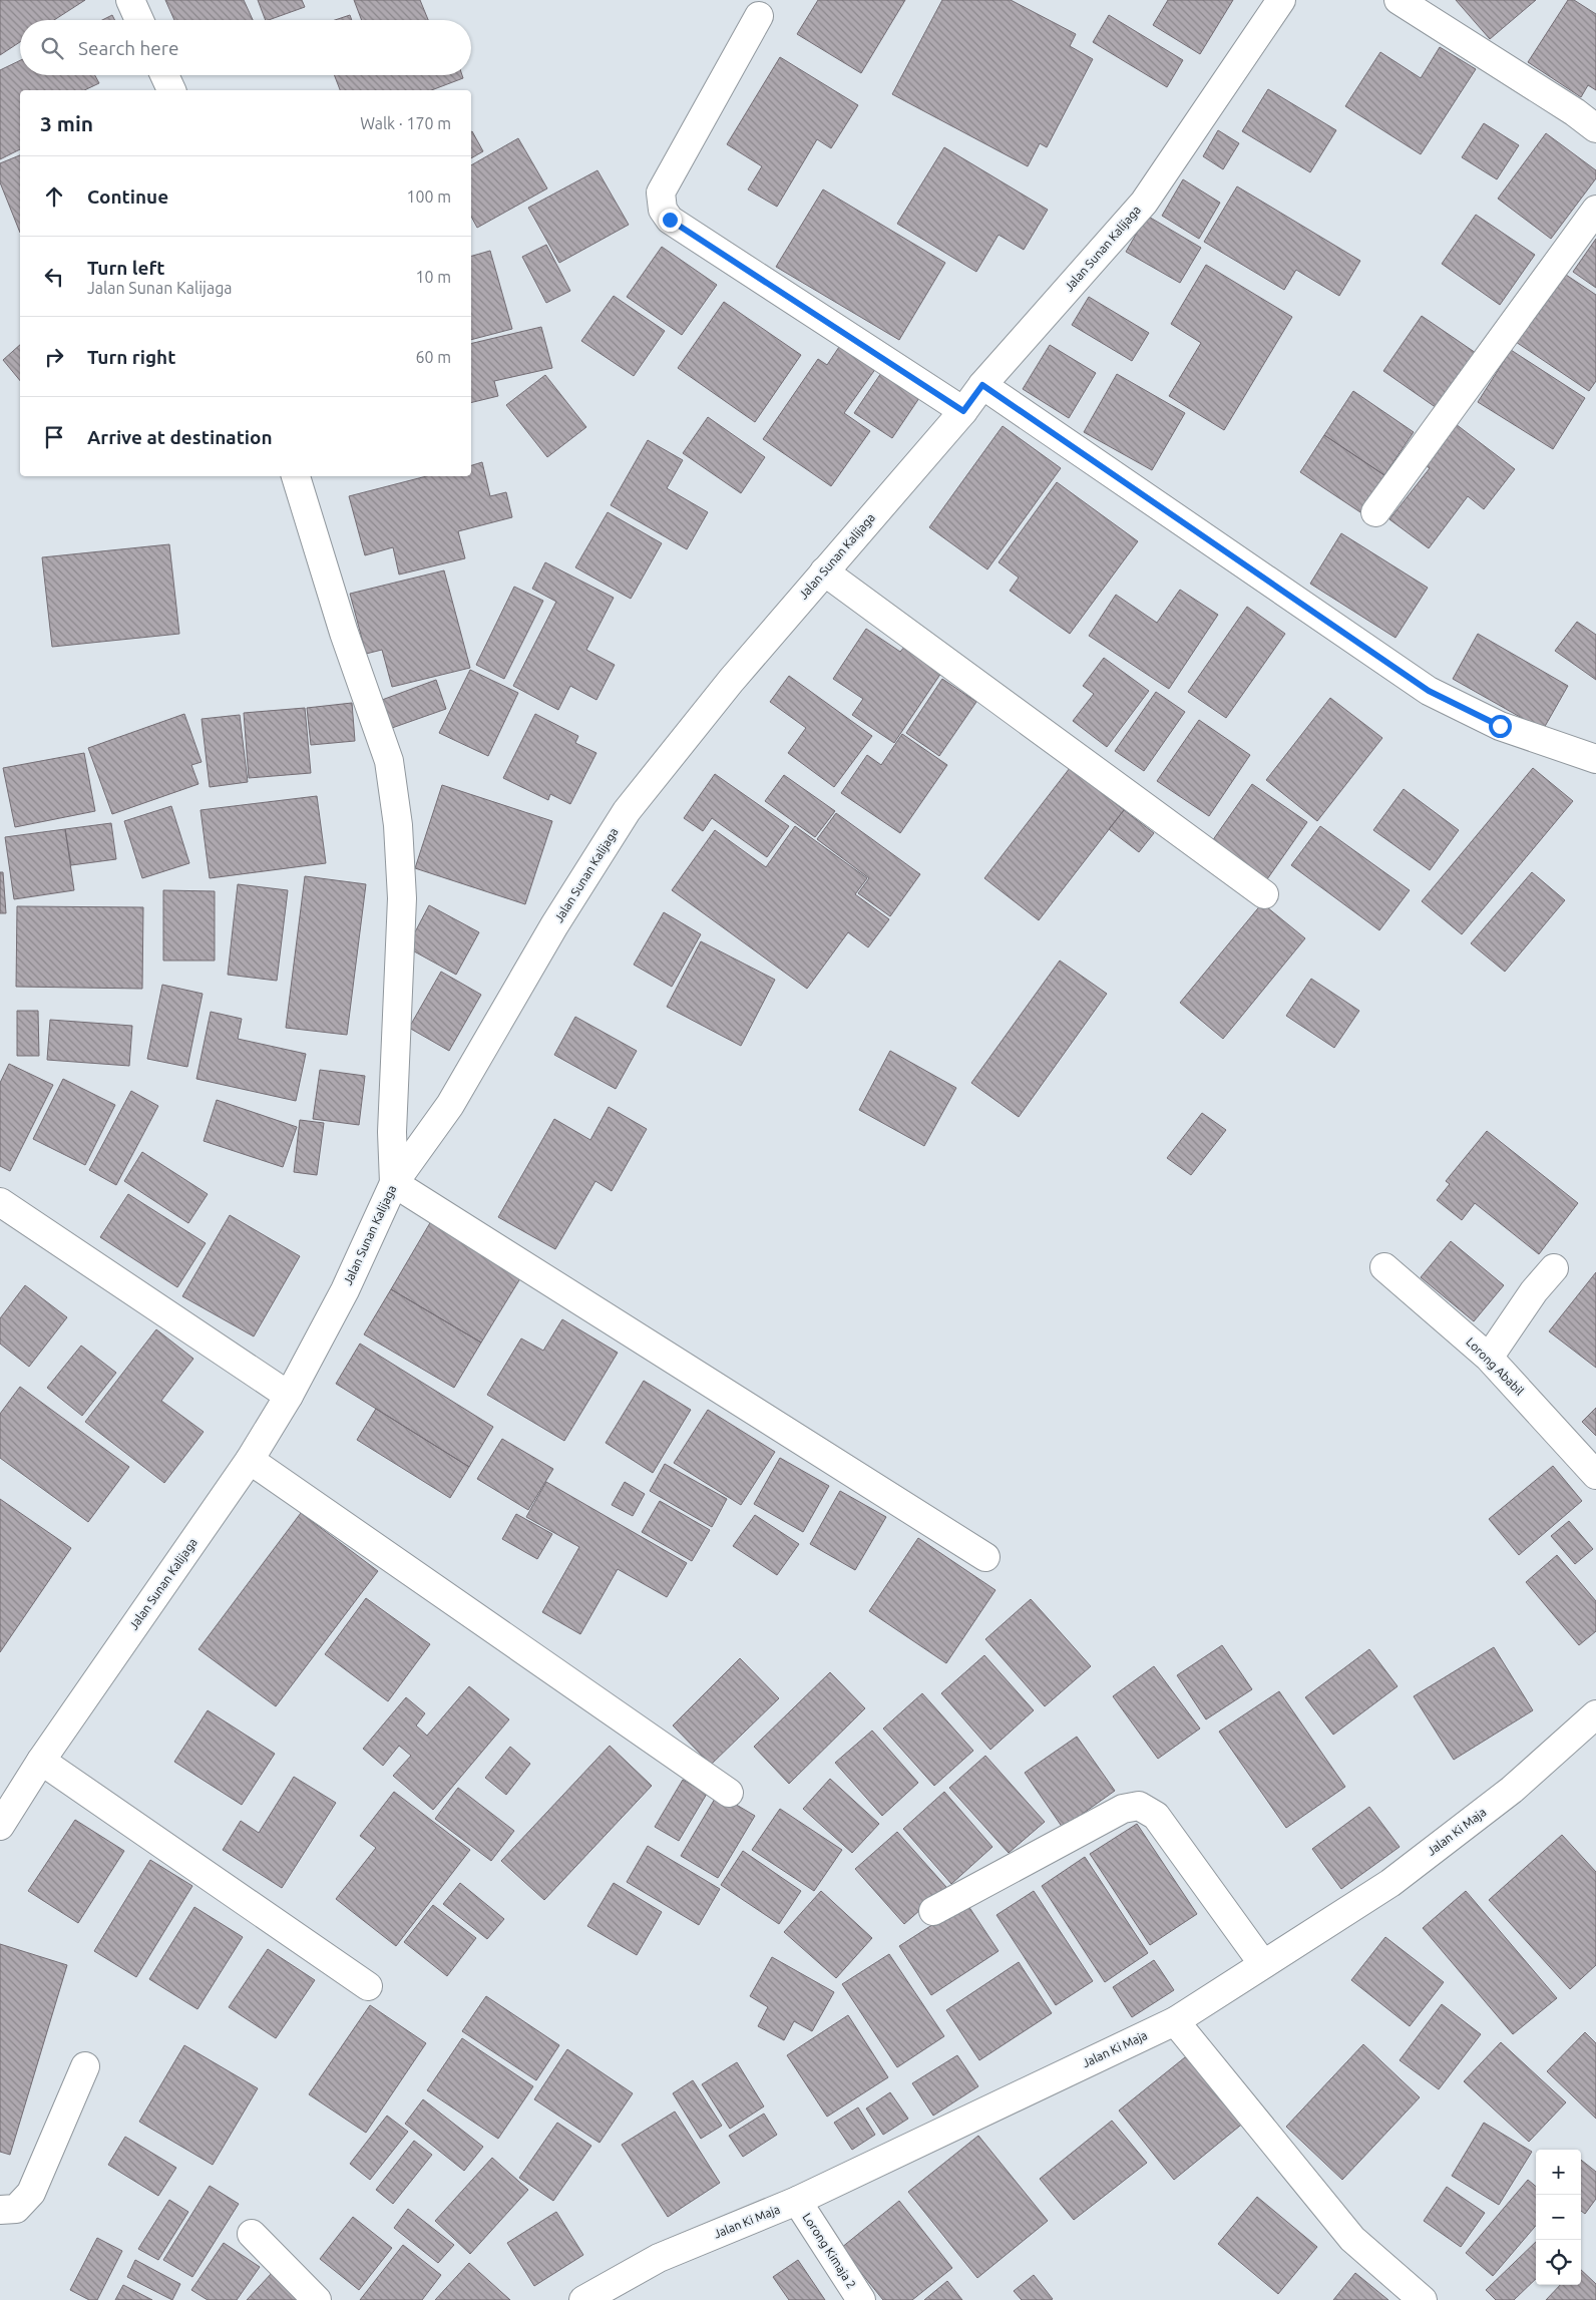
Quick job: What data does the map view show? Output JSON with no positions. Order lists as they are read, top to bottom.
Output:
{
  "streets": {
    "street": [
      "Jalan Sunan Kalijaga",
      "Lorong Ababil",
      "Jalan Ki Maja",
      "Lorong Kimaja 2"
    ]
  },
  "crossings": [
    ["Jalan Ki Maja", "Lorong Kimaja 2"]
  ],
  "page": {
    "search": "Search here",
    "heading": ["3 min", "Walk · 170 m"],
    "list": [
      ["Continue", "100 m"],
      ["Turn left", "Jalan Sunan Kalijaga", "10 m"],
      ["Turn right", "60 m"],
      "Arrive at destination"
    ],
    "map_buttons": ["+", "−"]
  }
}
